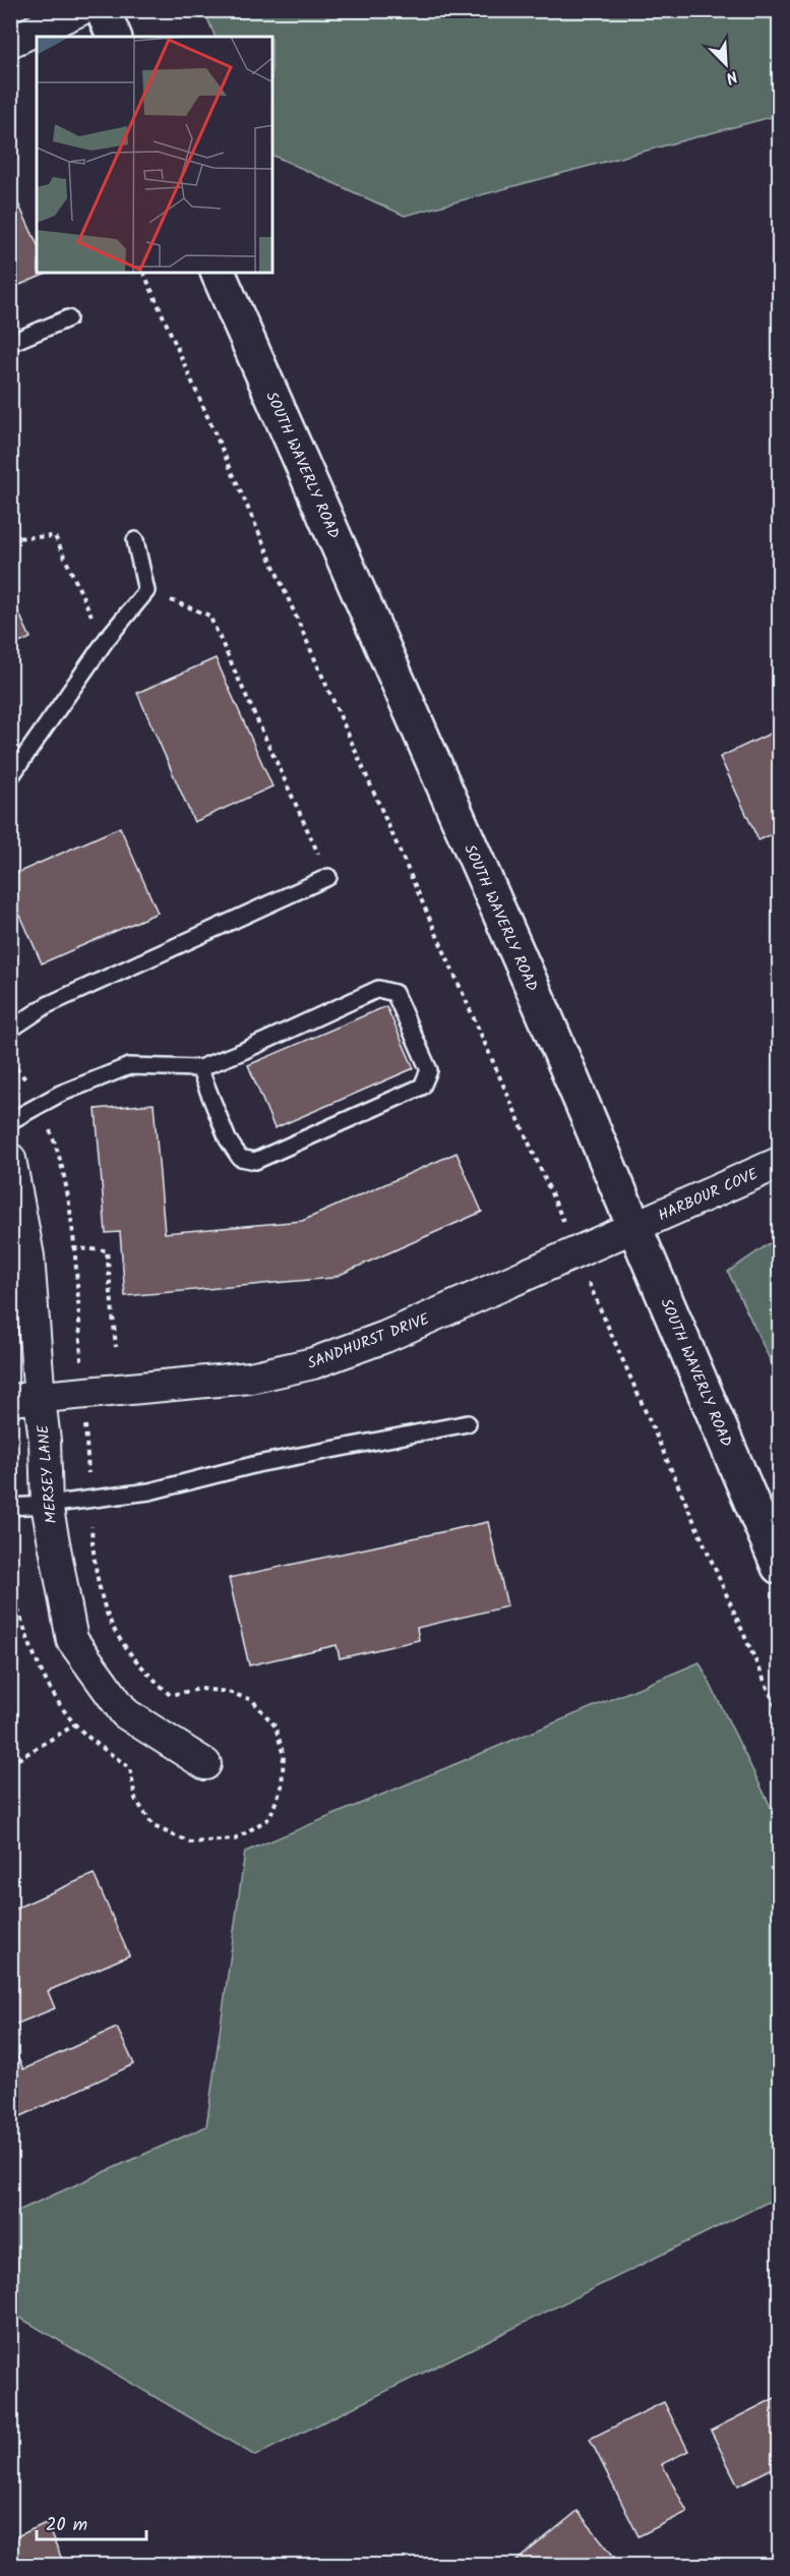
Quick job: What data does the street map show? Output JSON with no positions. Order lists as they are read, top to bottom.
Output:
{
  "streets": {
    "main road": ["SOUTH WAVERLY ROAD"],
    "street": ["HARBOUR COVE", "SANDHURST DRIVE", "MERSEY LANE"]
  },
  "crossings": [
    ["SOUTH WAVERLY ROAD", "HARBOUR COVE"],
    ["SOUTH WAVERLY ROAD", "SANDHURST DRIVE"],
    ["HARBOUR COVE", "SANDHURST DRIVE"],
    ["SANDHURST DRIVE", "MERSEY LANE"]
  ],
  "scale_bar": "20 m",
  "north": "bottom right"
}
